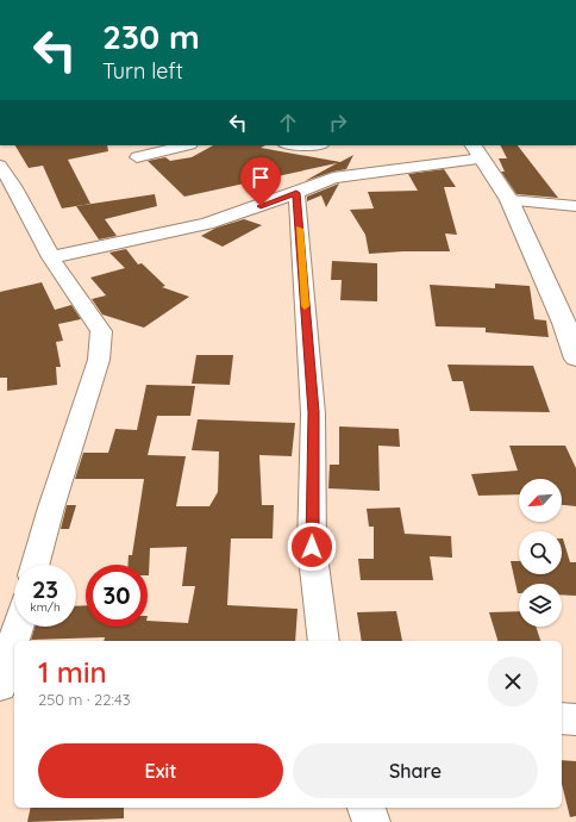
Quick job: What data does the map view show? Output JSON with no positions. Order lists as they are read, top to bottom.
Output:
{
  "north": "bottom left",
  "page": {
    "turn": ["230 m", "Turn left"],
    "speed": "23 km/h",
    "limit": "30",
    "heading": ["1 min", "250 m · 22:43"],
    "buttons": ["Exit", "Share"]
  }
}
